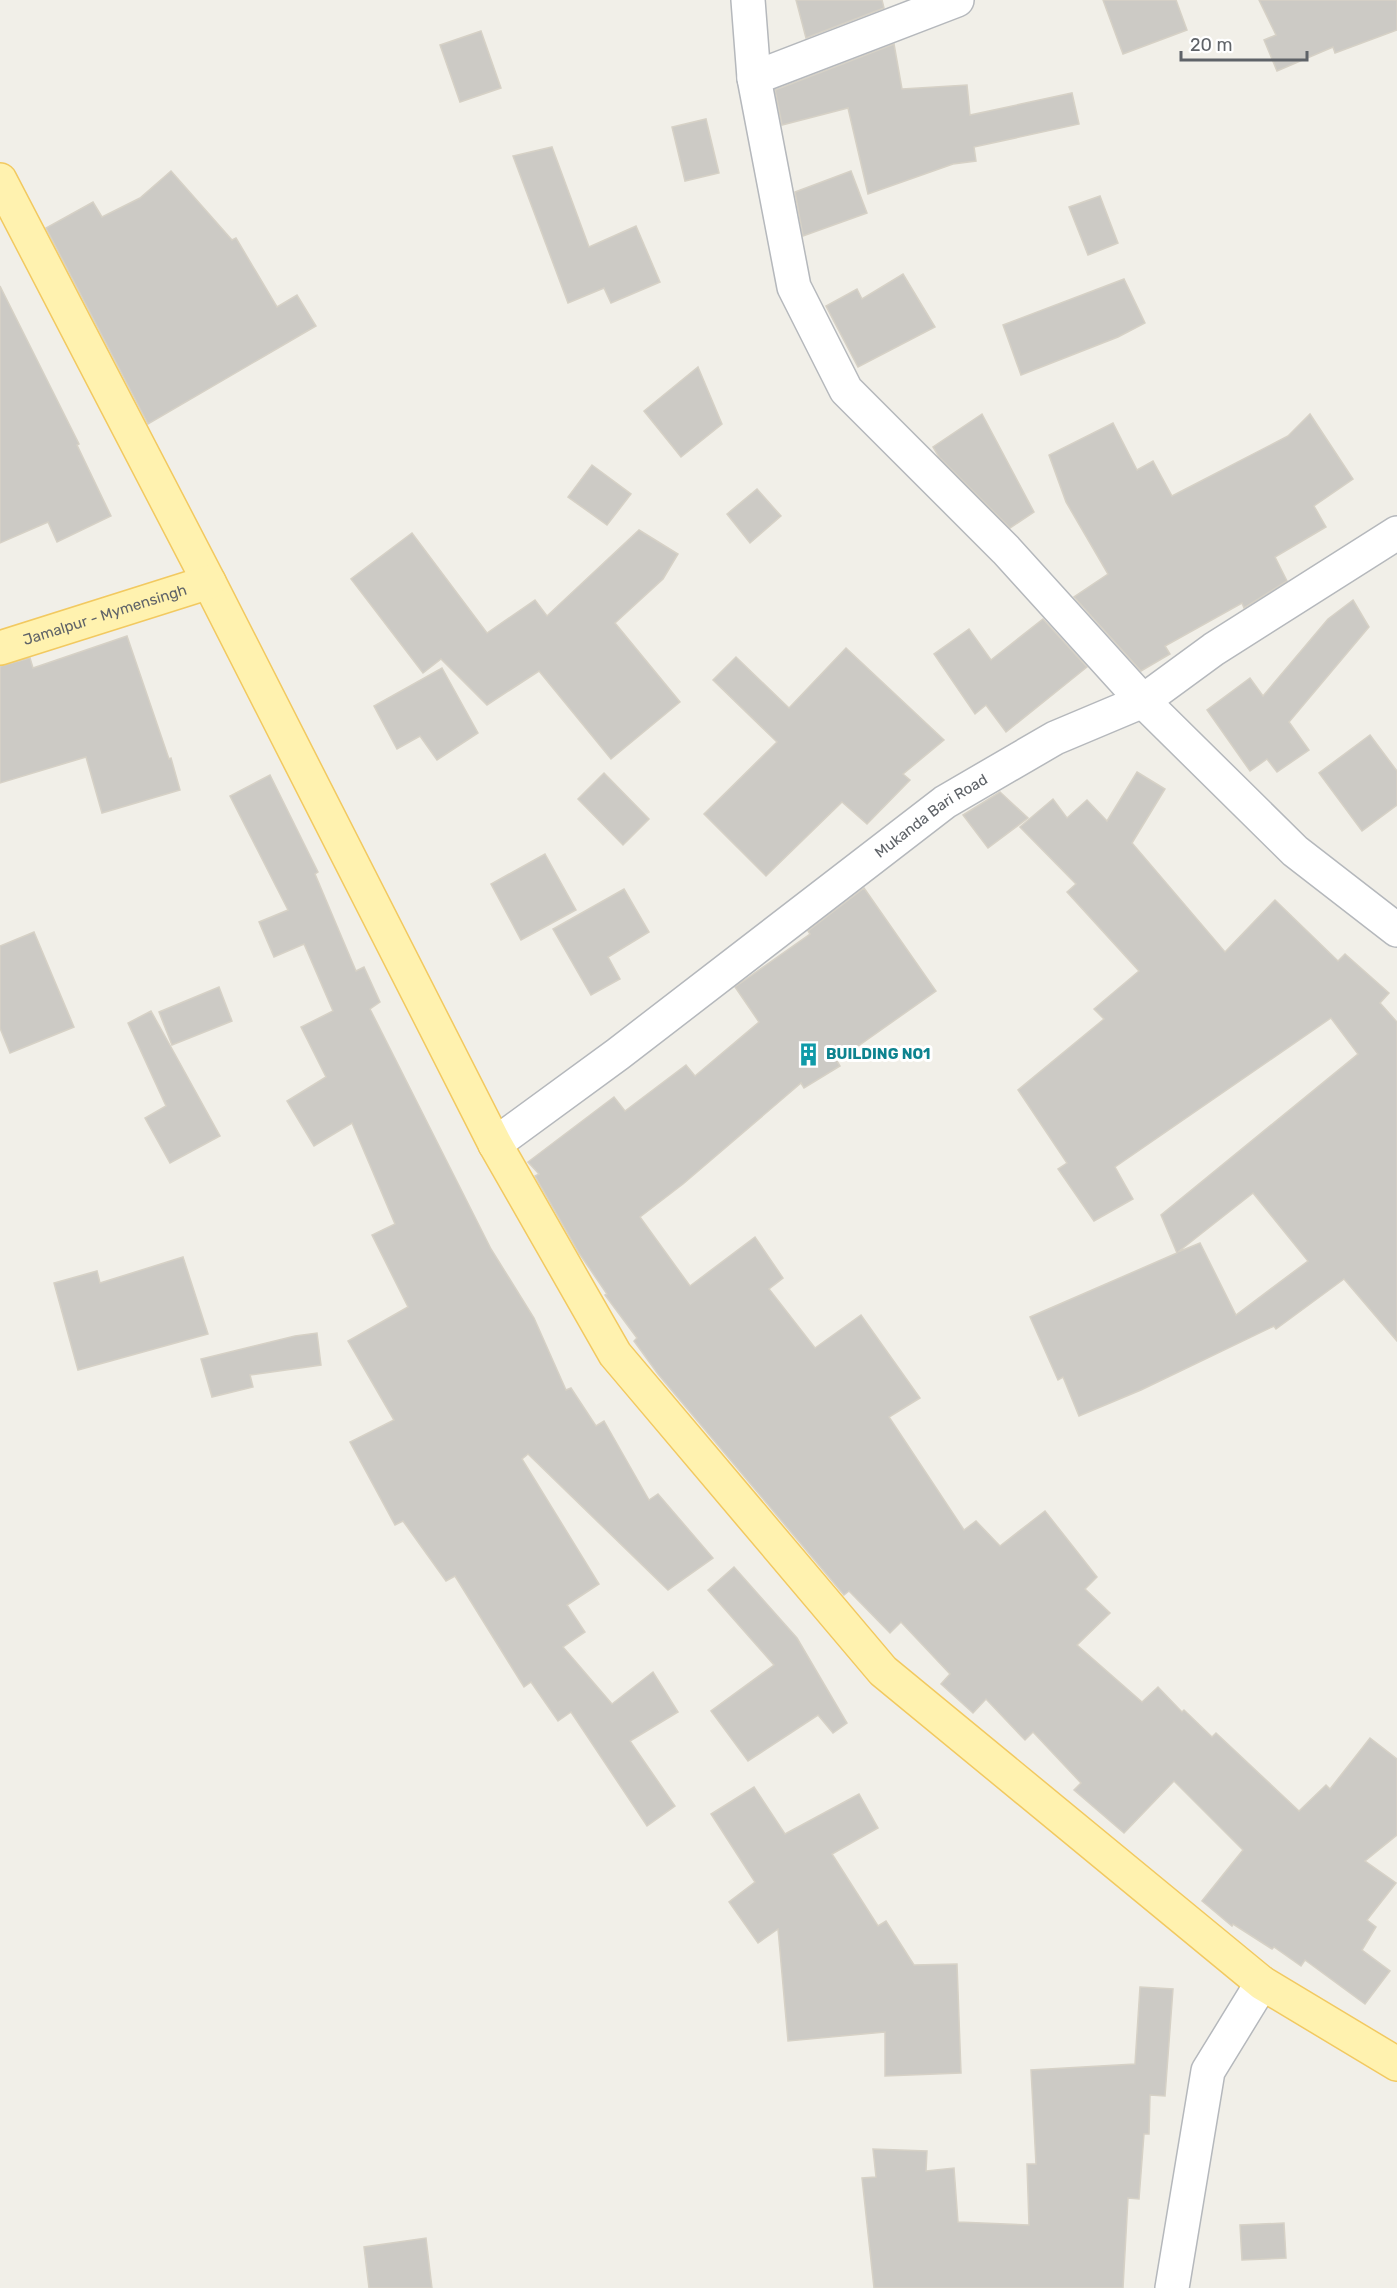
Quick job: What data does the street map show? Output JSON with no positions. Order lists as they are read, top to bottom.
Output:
{
  "streets": {
    "main road": ["Jamalpur - Mymensingh"],
    "street": ["Mukanda Bari Road"]
  },
  "places": {
    "building": ["BUILDING NO1"]
  },
  "scale_bar": "20 m"
}
